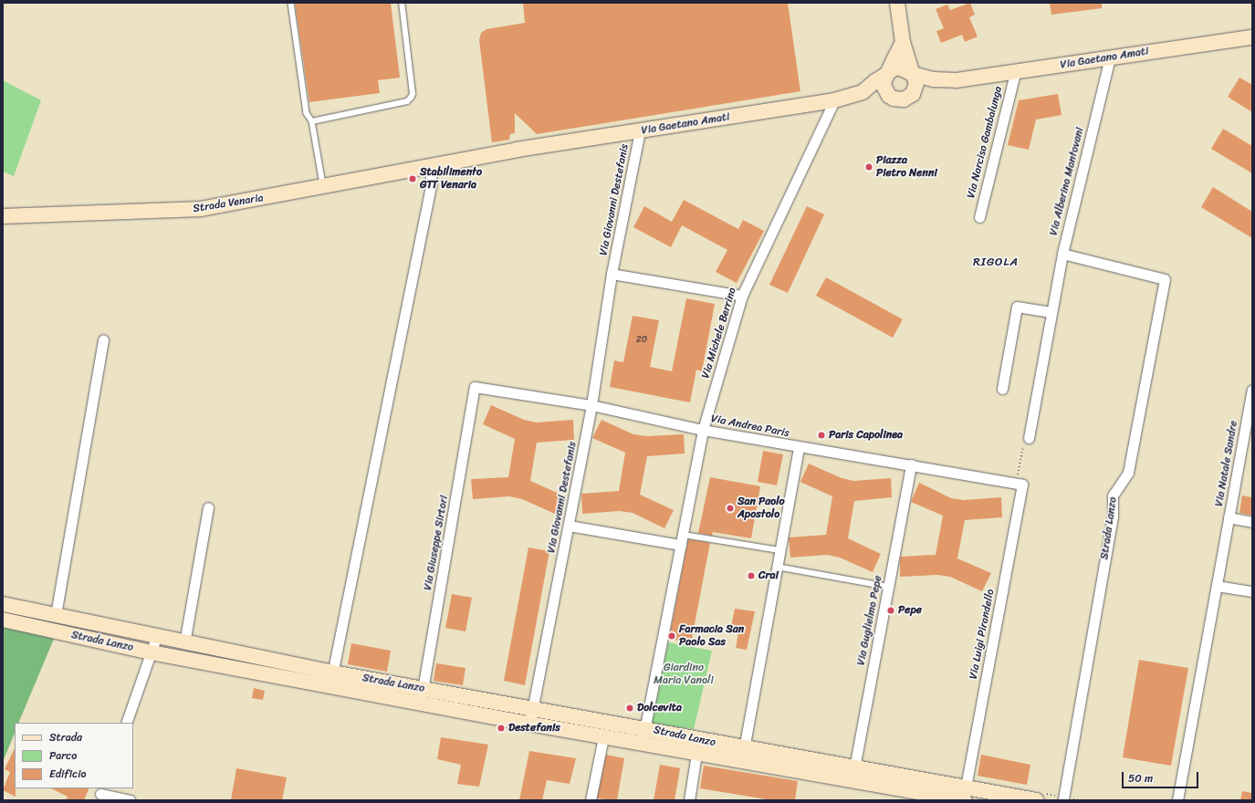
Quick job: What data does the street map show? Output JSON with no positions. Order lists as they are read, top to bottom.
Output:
{
  "streets": {
    "street": [
      "Via Gaetano Amati",
      "Via Narciso Gambalunga",
      "Via Alberino Mantovani",
      "Via Giovanni Destefanis",
      "Strada Venaria",
      "Via Michele Berrino",
      "Via Andrea Paris",
      "Via Natale Sandre",
      "Strada Lanzo",
      "Via Giuseppe Sirtori",
      "Via Guglielmo Pepe",
      "Via Luigi Pirandello"
    ]
  },
  "crossings": [
    ["Via Gaetano Amati", "Via Narciso Gambalunga"],
    ["Via Gaetano Amati", "Via Alberino Mantovani"],
    ["Via Gaetano Amati", "Via Giovanni Destefanis"],
    ["Via Gaetano Amati", "Strada Venaria"],
    ["Via Gaetano Amati", "Via Michele Berrino"],
    ["Via Alberino Mantovani", "Strada Lanzo"],
    ["Via Giovanni Destefanis", "Via Andrea Paris"],
    ["Via Giovanni Destefanis", "Strada Lanzo"],
    ["Via Michele Berrino", "Via Andrea Paris"],
    ["Via Michele Berrino", "Strada Lanzo"],
    ["Via Andrea Paris", "Via Giuseppe Sirtori"],
    ["Via Andrea Paris", "Via Guglielmo Pepe"],
    ["Via Andrea Paris", "Via Luigi Pirandello"],
    ["Strada Lanzo", "Via Giuseppe Sirtori"],
    ["Strada Lanzo", "Via Guglielmo Pepe"],
    ["Strada Lanzo", "Via Luigi Pirandello"]
  ],
  "districts": ["RIGOLA"],
  "parks": ["Giardino Maria Vanoli"],
  "places": [
    "Piazza Pietro Nenni",
    "Stabilimento GTT Venaria",
    "Paris Capolinea",
    "San Paolo Apostolo",
    "Crai",
    "Pepe",
    "Farmacia San Paolo Sas",
    "Dolcevita",
    "Destefanis"
  ],
  "house_numbers": ["20"],
  "legend": ["Strada", "Parco", "Edificio"],
  "scale_bar": "50 m"
}
